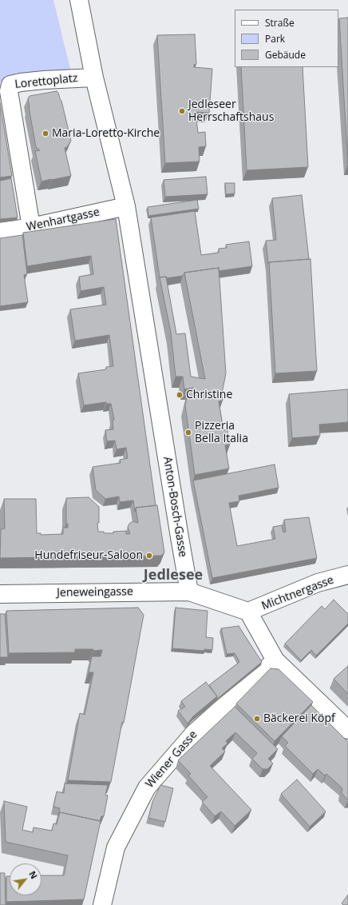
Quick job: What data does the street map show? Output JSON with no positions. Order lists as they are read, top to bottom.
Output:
{
  "streets": {
    "street": [
      "Lorettoplatz",
      "Wenhartgasse",
      "Anton-Bosch-Gasse",
      "Jeneweingasse",
      "Michtnergasse",
      "Wiener Gasse"
    ]
  },
  "crossings": [
    ["Lorettoplatz", "Wenhartgasse"],
    ["Lorettoplatz", "Anton-Bosch-Gasse"],
    ["Wenhartgasse", "Anton-Bosch-Gasse"],
    ["Anton-Bosch-Gasse", "Jeneweingasse"]
  ],
  "districts": ["Jedlesee"],
  "places": [
    "Jedleseer Herrschaftshaus",
    "Maria-Loretto-Kirche",
    "Christine",
    "Pizzeria Bella Italia",
    "Hundefriseur-Saloon",
    "Bäckerei Köpf"
  ],
  "legend": ["Straße", "Park", "Gebäude"],
  "north": "top right"
}
